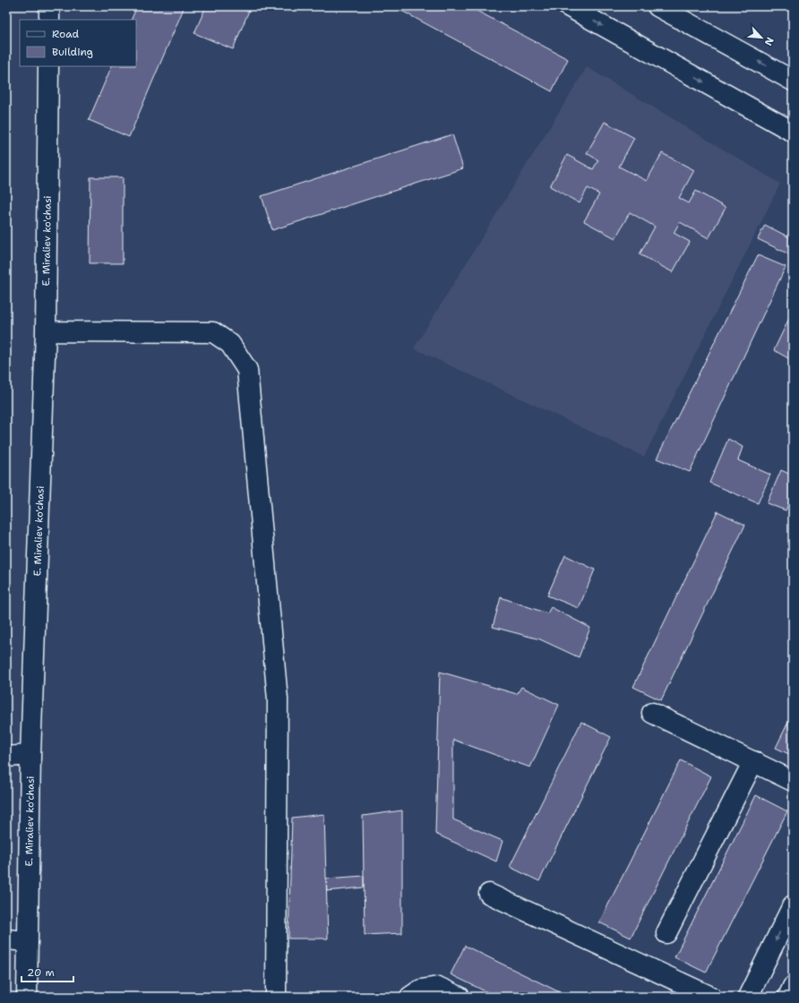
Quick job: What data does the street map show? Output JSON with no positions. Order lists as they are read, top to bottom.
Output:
{
  "streets": {
    "street": ["E. Miraliev ko'chasi"]
  },
  "legend": ["Road", "Building"],
  "scale_bar": "20 m",
  "north": "bottom right"
}
